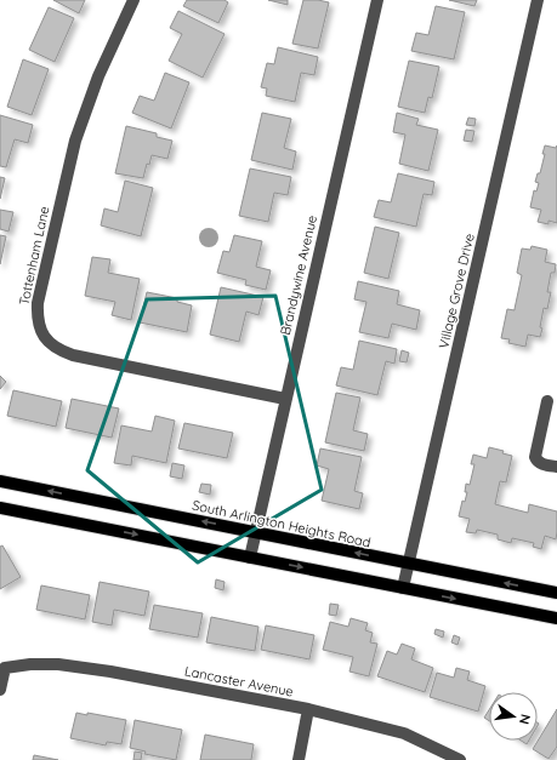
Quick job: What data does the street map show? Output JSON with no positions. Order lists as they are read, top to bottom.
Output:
{
  "streets": {
    "main road": ["South Arlington Heights Road"],
    "street": [
      "Tottenham Lane",
      "Brandywine Avenue",
      "Village Grove Drive",
      "Lancaster Avenue"
    ]
  },
  "crossings": [
    ["Tottenham Lane", "Brandywine Avenue"],
    ["Brandywine Avenue", "South Arlington Heights Road"],
    ["Village Grove Drive", "South Arlington Heights Road"]
  ],
  "north": "right"
}
